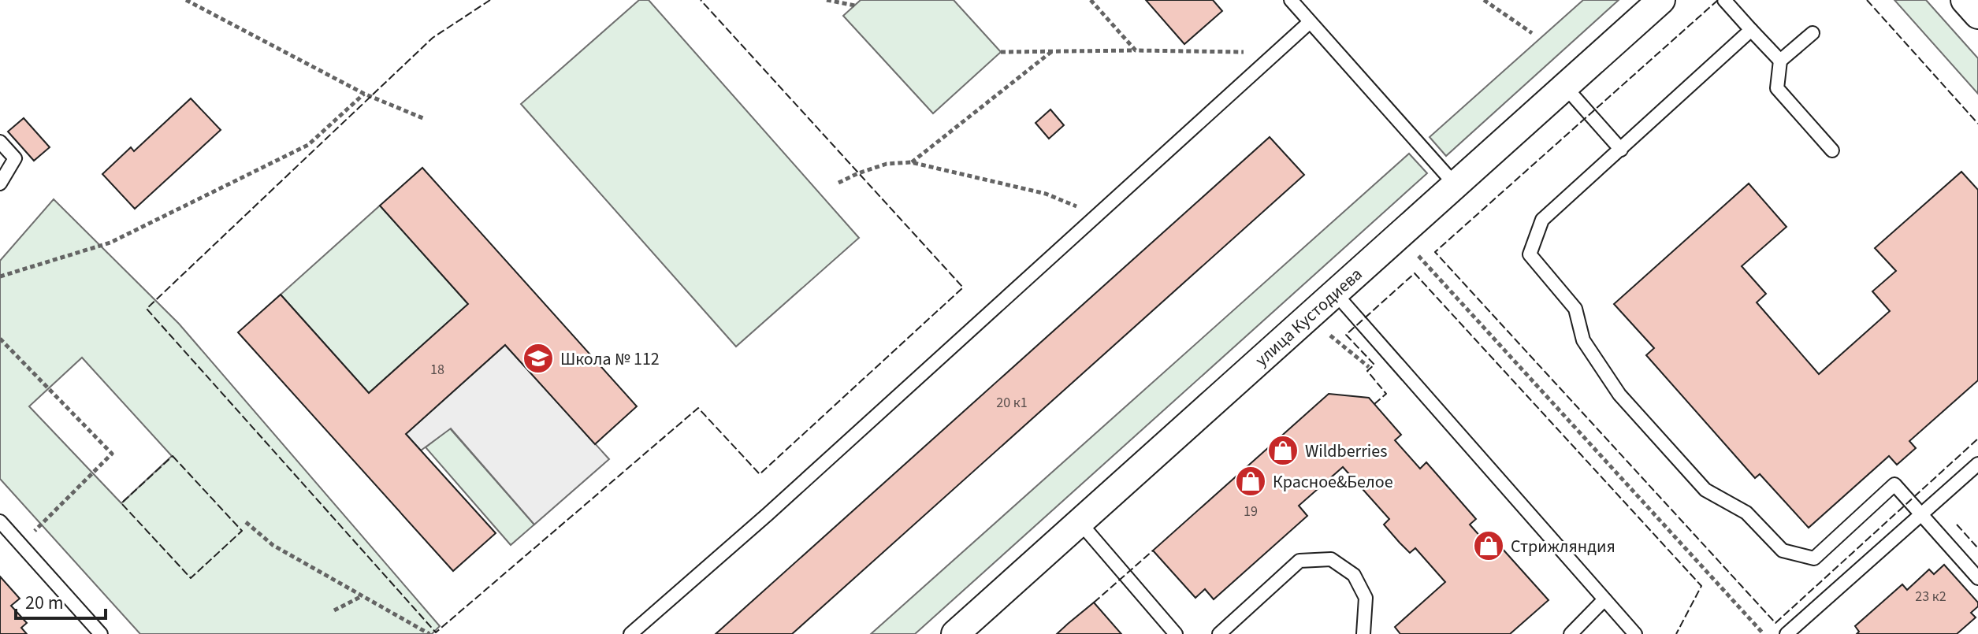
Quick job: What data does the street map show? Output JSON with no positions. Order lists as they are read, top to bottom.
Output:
{
  "streets": {
    "street": ["улица Кустодиева"]
  },
  "places": {
    "school or university": ["Школа № 112"],
    "shop": ["Wildberries", "Красное&Белое", "Стрижляндия"]
  },
  "house_numbers": [
    "18",
    "20 к1",
    "19",
    "23 к2"
  ],
  "scale_bar": "20 m"
}
